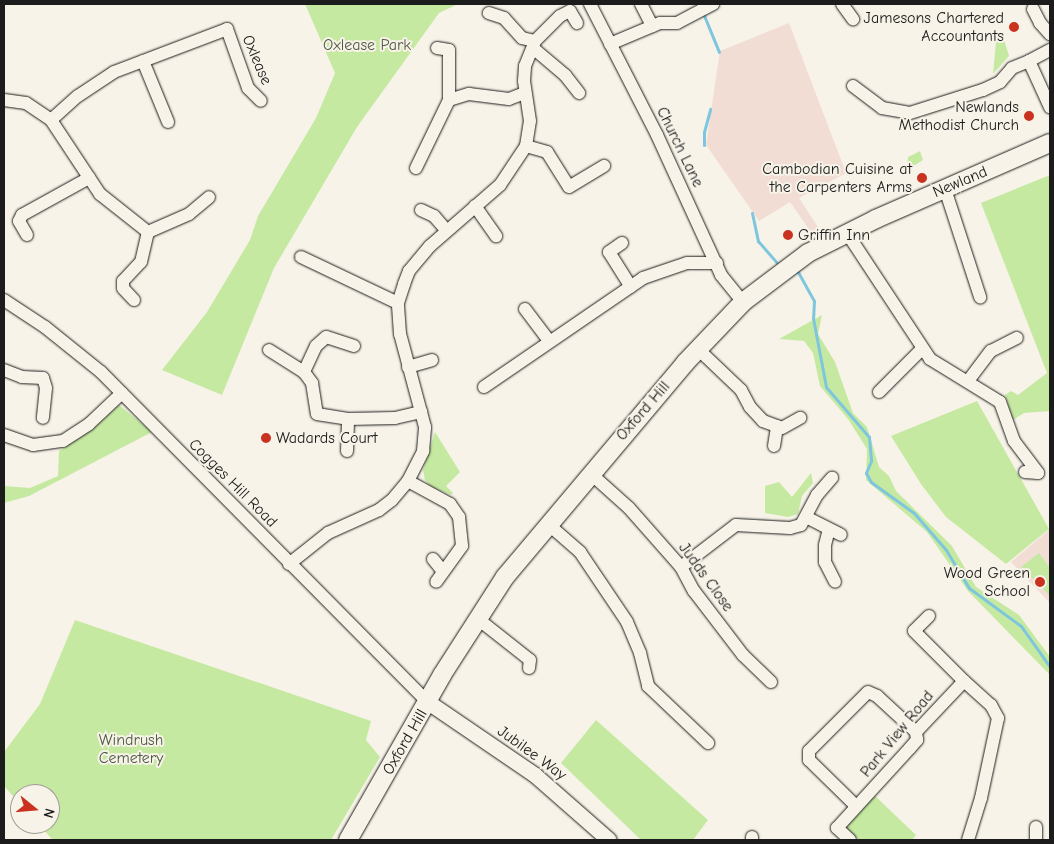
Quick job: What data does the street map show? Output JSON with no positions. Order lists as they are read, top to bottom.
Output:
{
  "streets": {
    "main road": ["Newland", "Oxford Hill"],
    "street": [
      "Oxlease",
      "Church Lane",
      "Cogges Hill Road",
      "Judds Close",
      "Park View Road",
      "Jubilee Way"
    ]
  },
  "crossings": [
    ["Church Lane", "Newland"],
    ["Church Lane", "Oxford Hill"],
    ["Newland", "Oxford Hill"],
    ["Oxford Hill", "Cogges Hill Road"],
    ["Oxford Hill", "Judds Close"],
    ["Oxford Hill", "Jubilee Way"],
    ["Cogges Hill Road", "Jubilee Way"]
  ],
  "parks": ["Oxlease Park", "Windrush Cemetery"],
  "places": [
    "Jamesons Chartered Accountants",
    "Newlands Methodist Church",
    "Cambodian Cuisine at the Carpenters Arms",
    "Griffin Inn",
    "Wadards Court",
    "Wood Green School"
  ],
  "north": "right"
}
